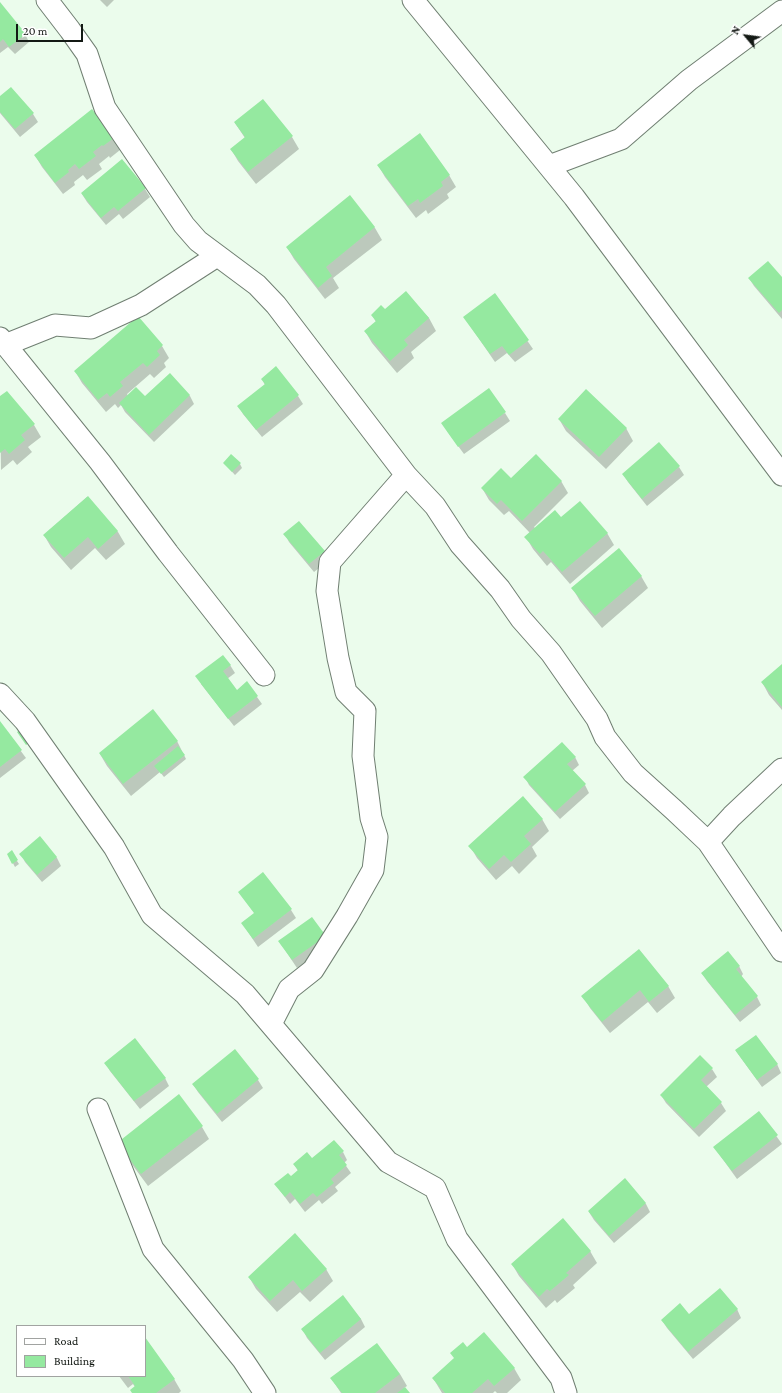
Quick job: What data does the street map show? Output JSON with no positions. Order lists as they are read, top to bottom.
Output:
{
  "legend": ["Road", "Building"],
  "scale_bar": "20 m",
  "north": "top left"
}
